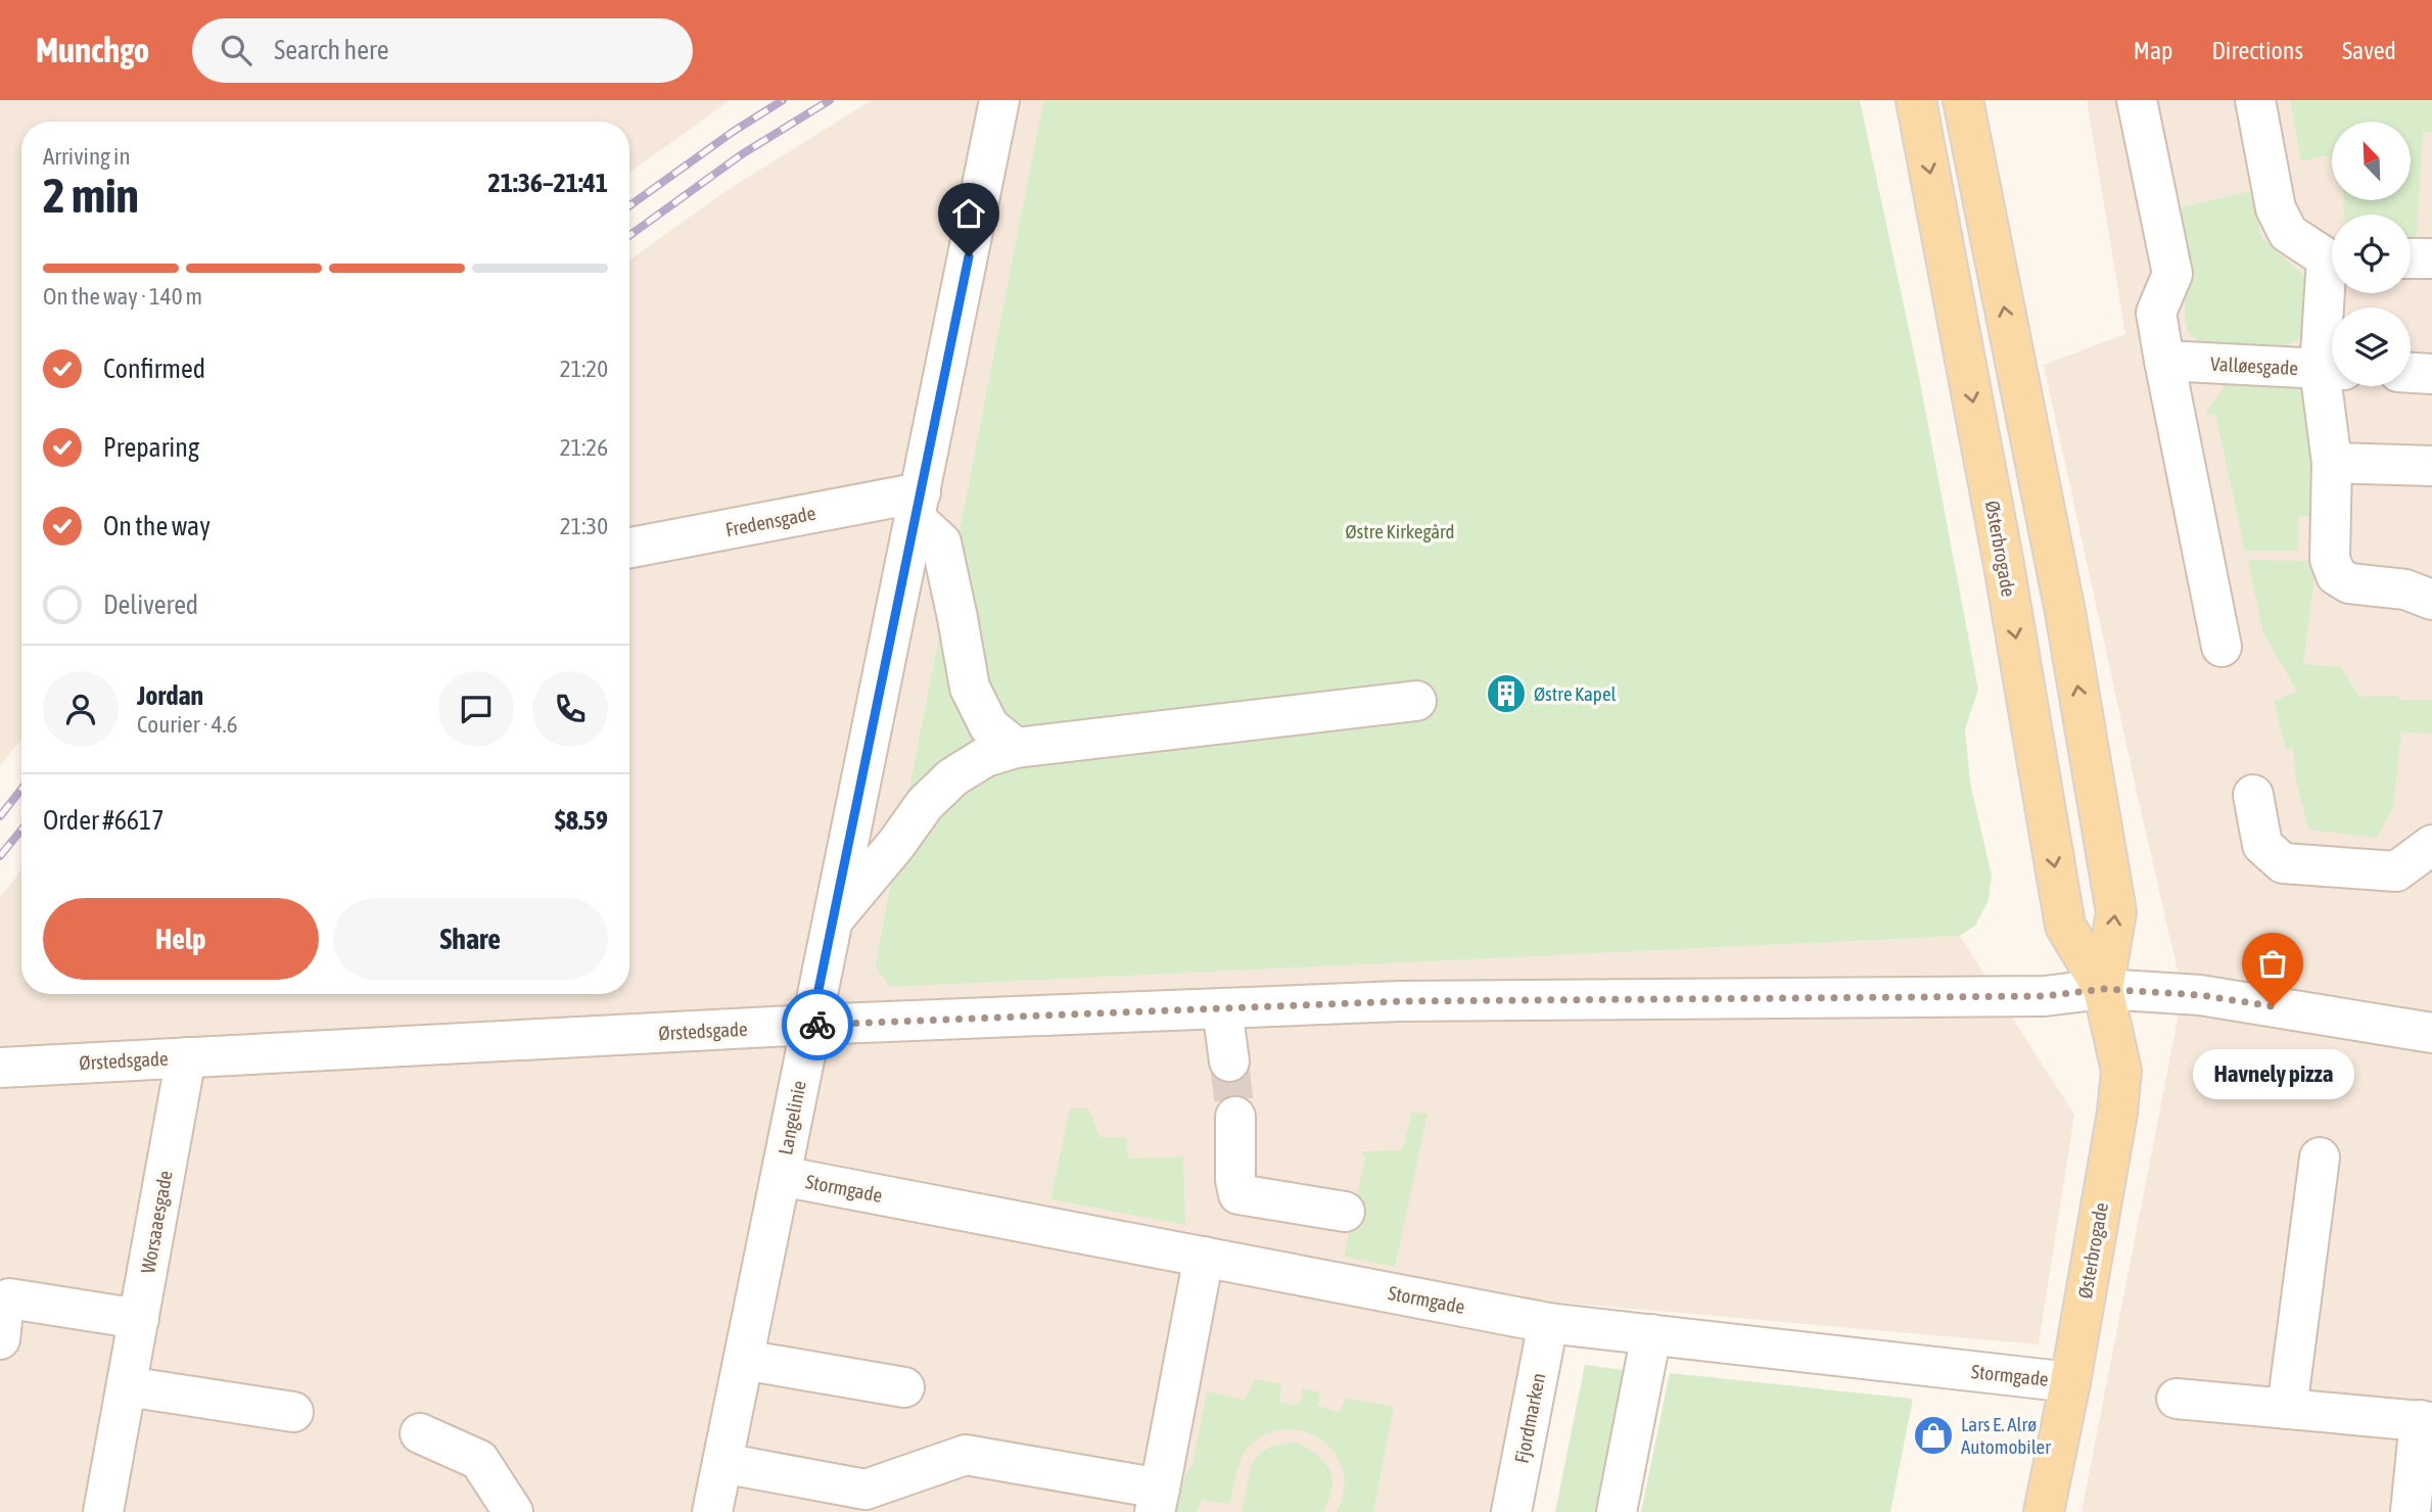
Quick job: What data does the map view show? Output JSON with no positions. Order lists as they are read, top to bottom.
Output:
{
  "streets": {
    "main road": ["Østerbrogade"],
    "street": [
      "Valløesgade",
      "Fredensgade",
      "Ørstedsgade",
      "Langelinie",
      "Stormgade",
      "Worsaaesgade",
      "Fjordmarken"
    ]
  },
  "crossings": [
    ["Fredensgade", "Langelinie"],
    ["Østerbrogade", "Ørstedsgade"],
    ["Østerbrogade", "Stormgade"],
    ["Ørstedsgade", "Langelinie"],
    ["Ørstedsgade", "Worsaaesgade"],
    ["Langelinie", "Stormgade"],
    ["Stormgade", "Fjordmarken"]
  ],
  "parks": ["Østre Kirkegård"],
  "places": {
    "building": ["Østre Kapel"],
    "other": ["Havnely pizza"],
    "shop": ["Lars E. Alrø Automobiler"]
  },
  "north": "top left",
  "page": {
    "header": "Munchgo",
    "search": "Search here",
    "nav": ["Map", "Directions", "Saved"],
    "heading": ["2 min", "Arriving in", "21:36–21:41"],
    "panel": [
      "Jordan",
      "Courier · 4.6",
      "Order #6617",
      "$8.59"
    ],
    "bar": "On the way · 140 m",
    "list": [
      ["Confirmed", "21:20"],
      ["Preparing", "21:26"],
      ["On the way", "21:30"],
      "Delivered"
    ],
    "buttons": ["Help", "Share"],
    "bubble": "Havnely pizza"
  }
}
